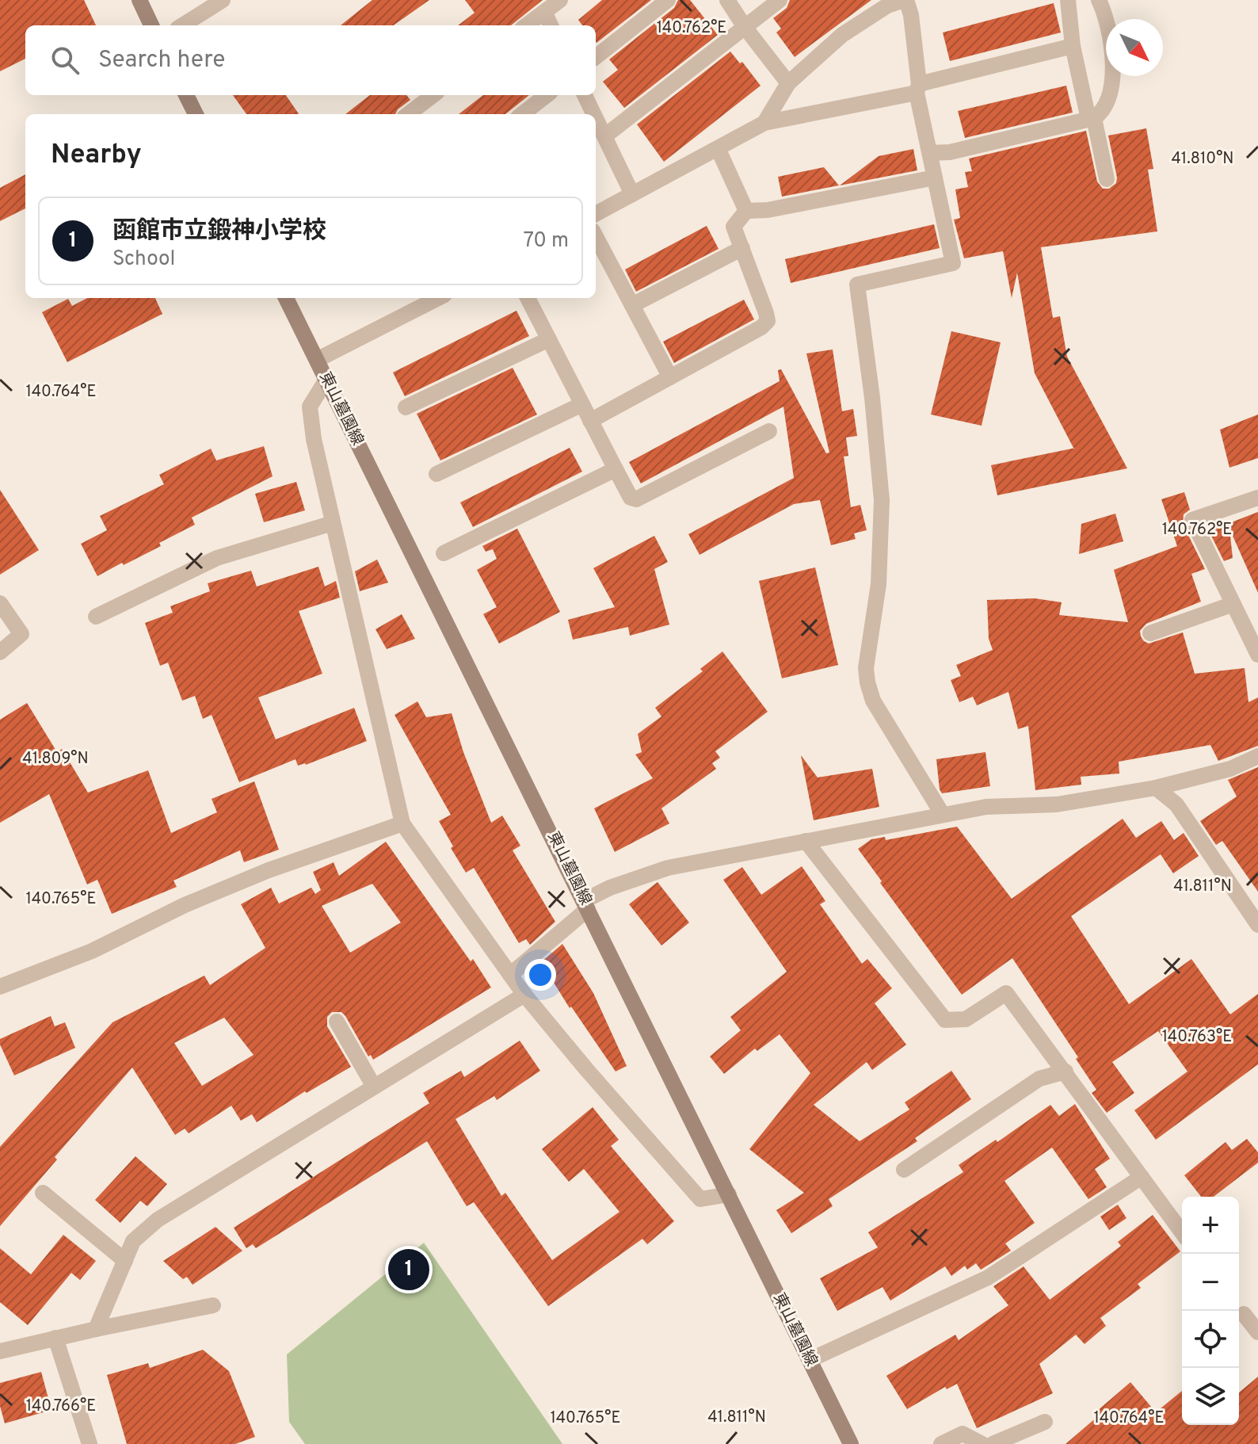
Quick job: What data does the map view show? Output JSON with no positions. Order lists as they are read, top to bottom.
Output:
{
  "streets": {
    "street": ["東山墓園線"]
  },
  "north": "bottom right",
  "page": {
    "search": "Search here",
    "heading": "Nearby",
    "list": [
      {
        "mark": "1",
        "name": "函館市立鍛神小学校",
        "note": "School",
        "value": "70 m"
      }
    ],
    "map_buttons": ["+", "−"],
    "pins": "1"
  },
  "coordinates": [
    "140.762°E",
    "41.810°N",
    "140.764°E",
    "41.809°N",
    "41.811°N",
    "140.765°E",
    "140.763°E",
    "140.766°E"
  ]
}
